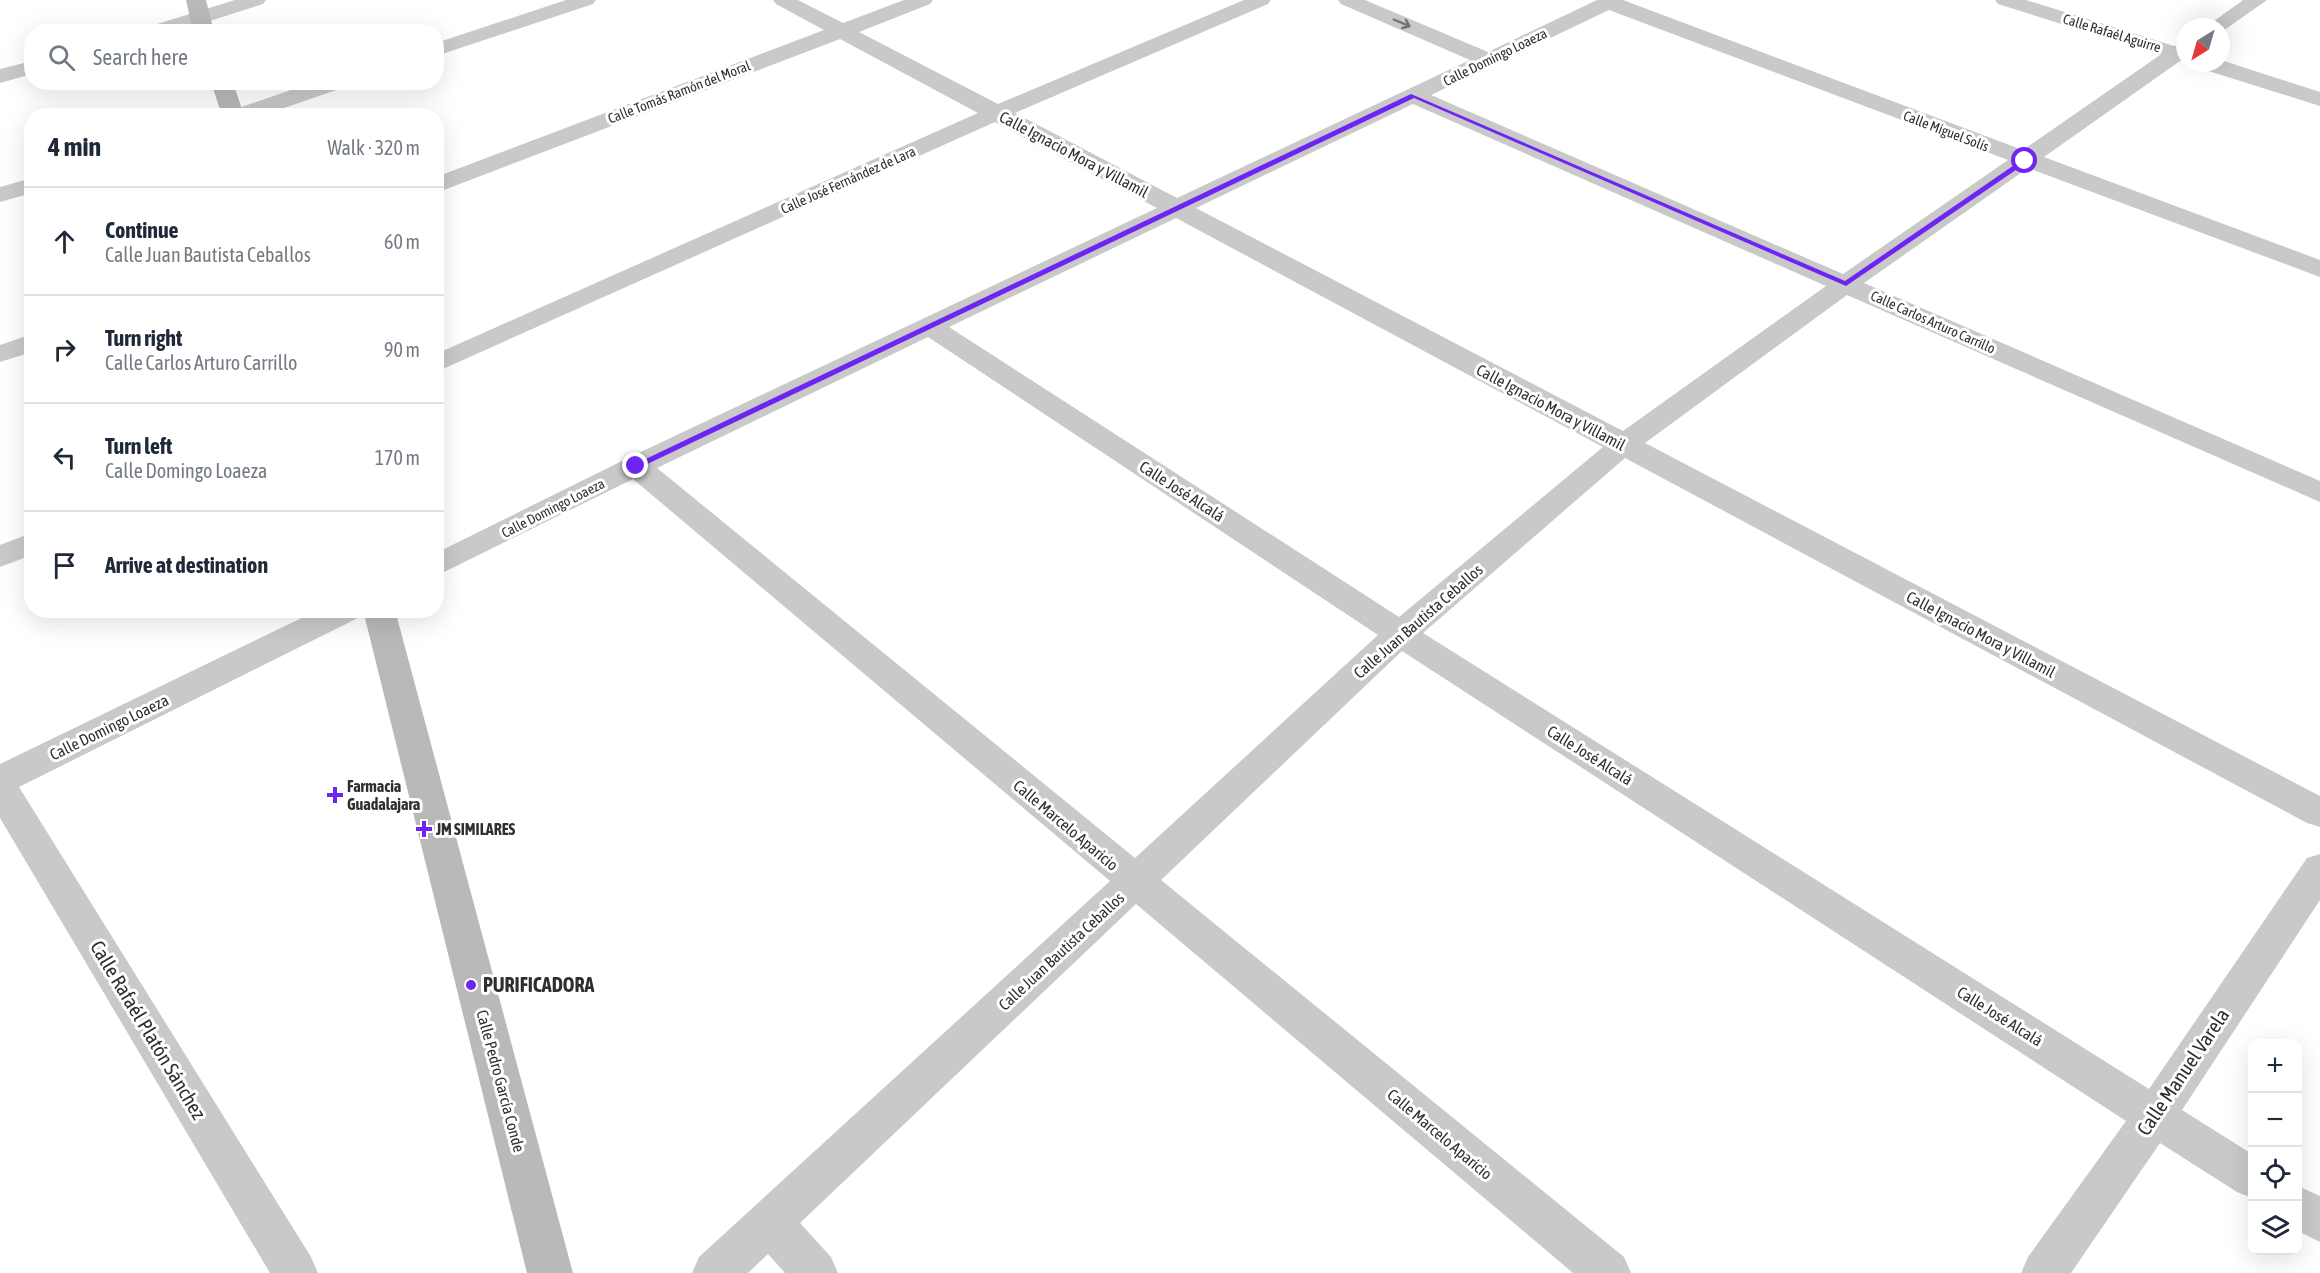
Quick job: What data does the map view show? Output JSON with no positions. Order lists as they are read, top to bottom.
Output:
{
  "streets": {
    "street": [
      "Calle Rafaél Aguirre",
      "Calle Domingo Loaeza",
      "Calle Tomás Ramón del Moral",
      "Calle Miguel Solís",
      "Calle Ignacio Mora y Villamil",
      "Calle José Fernández de Lara",
      "Calle Carlos Arturo Carrillo",
      "Calle José Alcalá",
      "Calle Juan Bautista Ceballos",
      "Calle Marcelo Aparicio",
      "Calle Rafaél Platón Sánchez",
      "Calle Manuel Varela",
      "Calle Pedro García Conde"
    ]
  },
  "crossings": [
    ["Calle Domingo Loaeza", "Calle Miguel Solís"],
    ["Calle Domingo Loaeza", "Calle Ignacio Mora y Villamil"],
    ["Calle Domingo Loaeza", "Calle Carlos Arturo Carrillo"],
    ["Calle Domingo Loaeza", "Calle José Alcalá"],
    ["Calle Domingo Loaeza", "Calle Marcelo Aparicio"],
    ["Calle Tomás Ramón del Moral", "Calle Ignacio Mora y Villamil"],
    ["Calle Miguel Solís", "Calle Juan Bautista Ceballos"],
    ["Calle Ignacio Mora y Villamil", "Calle José Fernández de Lara"],
    ["Calle Ignacio Mora y Villamil", "Calle Juan Bautista Ceballos"],
    ["Calle Carlos Arturo Carrillo", "Calle Juan Bautista Ceballos"],
    ["Calle José Alcalá", "Calle Juan Bautista Ceballos"],
    ["Calle José Alcalá", "Calle Manuel Varela"],
    ["Calle Juan Bautista Ceballos", "Calle Marcelo Aparicio"]
  ],
  "places": {
    "health": ["Farmacia Guadalajara", "JM SIMILARES"],
    "other": ["PURIFICADORA"]
  },
  "north": "bottom left",
  "page": {
    "search": "Search here",
    "heading": ["4 min", "Walk · 320 m"],
    "list": [
      ["Continue", "Calle Juan Bautista Ceballos", "60 m"],
      ["Turn right", "Calle Carlos Arturo Carrillo", "90 m"],
      ["Turn left", "Calle Domingo Loaeza", "170 m"],
      "Arrive at destination"
    ],
    "map_buttons": ["+", "−"]
  }
}
